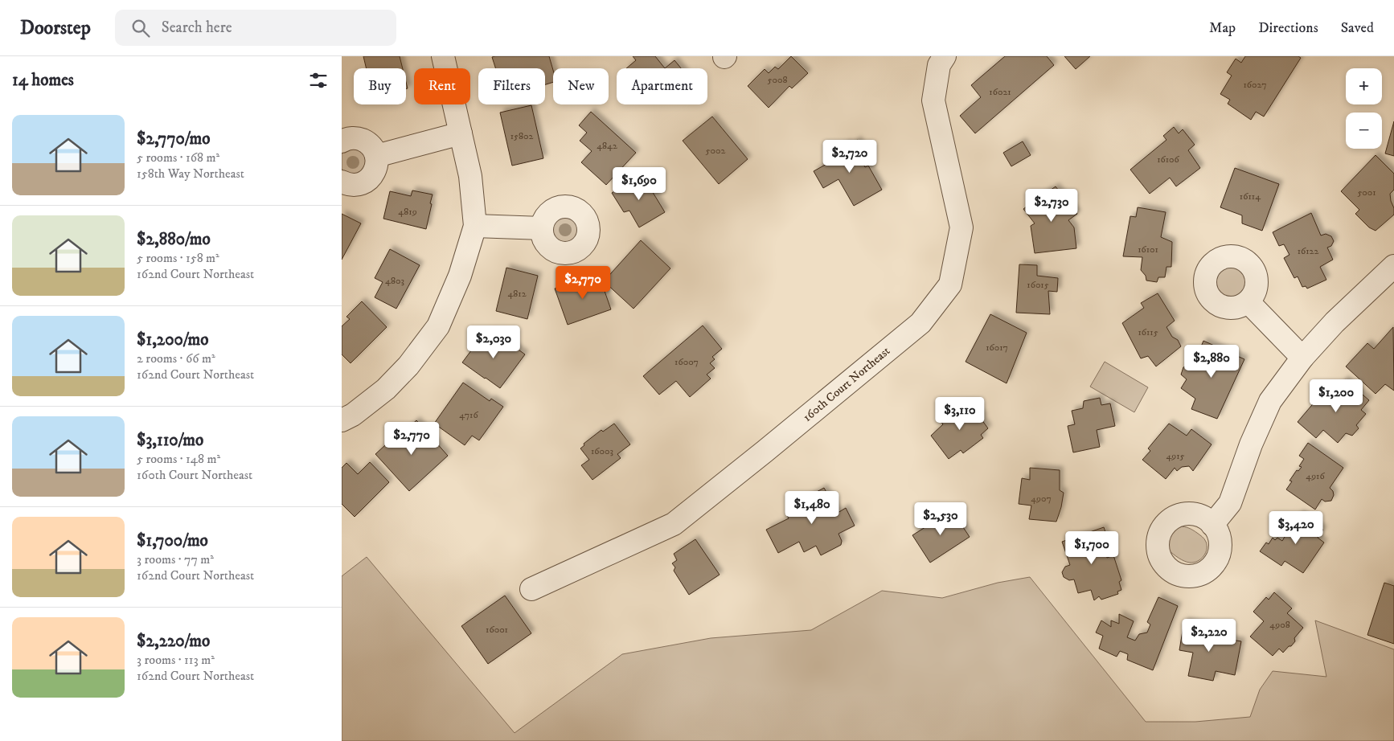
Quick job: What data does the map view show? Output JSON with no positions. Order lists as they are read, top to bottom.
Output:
{
  "streets": {
    "street": ["160th Court Northeast"]
  },
  "house_numbers": [
    "5008",
    "16027",
    "16021",
    "15802",
    "4842",
    "5002",
    "16106",
    "5001",
    "16114",
    "4819",
    "16101",
    "16122",
    "4803",
    "16015",
    "4812",
    "16115",
    "16017",
    "16007",
    "4716",
    "16003",
    "4915",
    "4916",
    "4907",
    "4908",
    "16001"
  ],
  "page": {
    "header": "Doorstep",
    "search": "Search here",
    "nav": ["Map", "Directions", "Saved"],
    "heading": "14 homes",
    "map_buttons": ["+", "−"],
    "chip": [
      "Buy",
      "Rent",
      "Filters",
      "New",
      "Apartment"
    ],
    "list": [
      {
        "name": "$2,770/mo",
        "note": "5 rooms · 168 m² · 158th Way Northeast"
      },
      {
        "name": "$2,880/mo",
        "note": "5 rooms · 158 m² · 162nd Court Northeast"
      },
      {
        "name": "$1,200/mo",
        "note": "2 rooms · 66 m² · 162nd Court Northeast"
      },
      {
        "name": "$3,110/mo",
        "note": "5 rooms · 148 m² · 160th Court Northeast"
      },
      {
        "name": "$1,700/mo",
        "note": "3 rooms · 77 m² · 162nd Court Northeast"
      },
      {
        "name": "$2,220/mo",
        "note": "3 rooms · 113 m² · 162nd Court Northeast"
      }
    ],
    "price": [
      "$2,720",
      "$1,690",
      "$2,730",
      "$2,770",
      "$2,030",
      "$2,880",
      "$1,200",
      "$3,110",
      "$2,770",
      "$1,480",
      "$2,530",
      "$3,420",
      "$1,700",
      "$2,220"
    ]
  }
}
